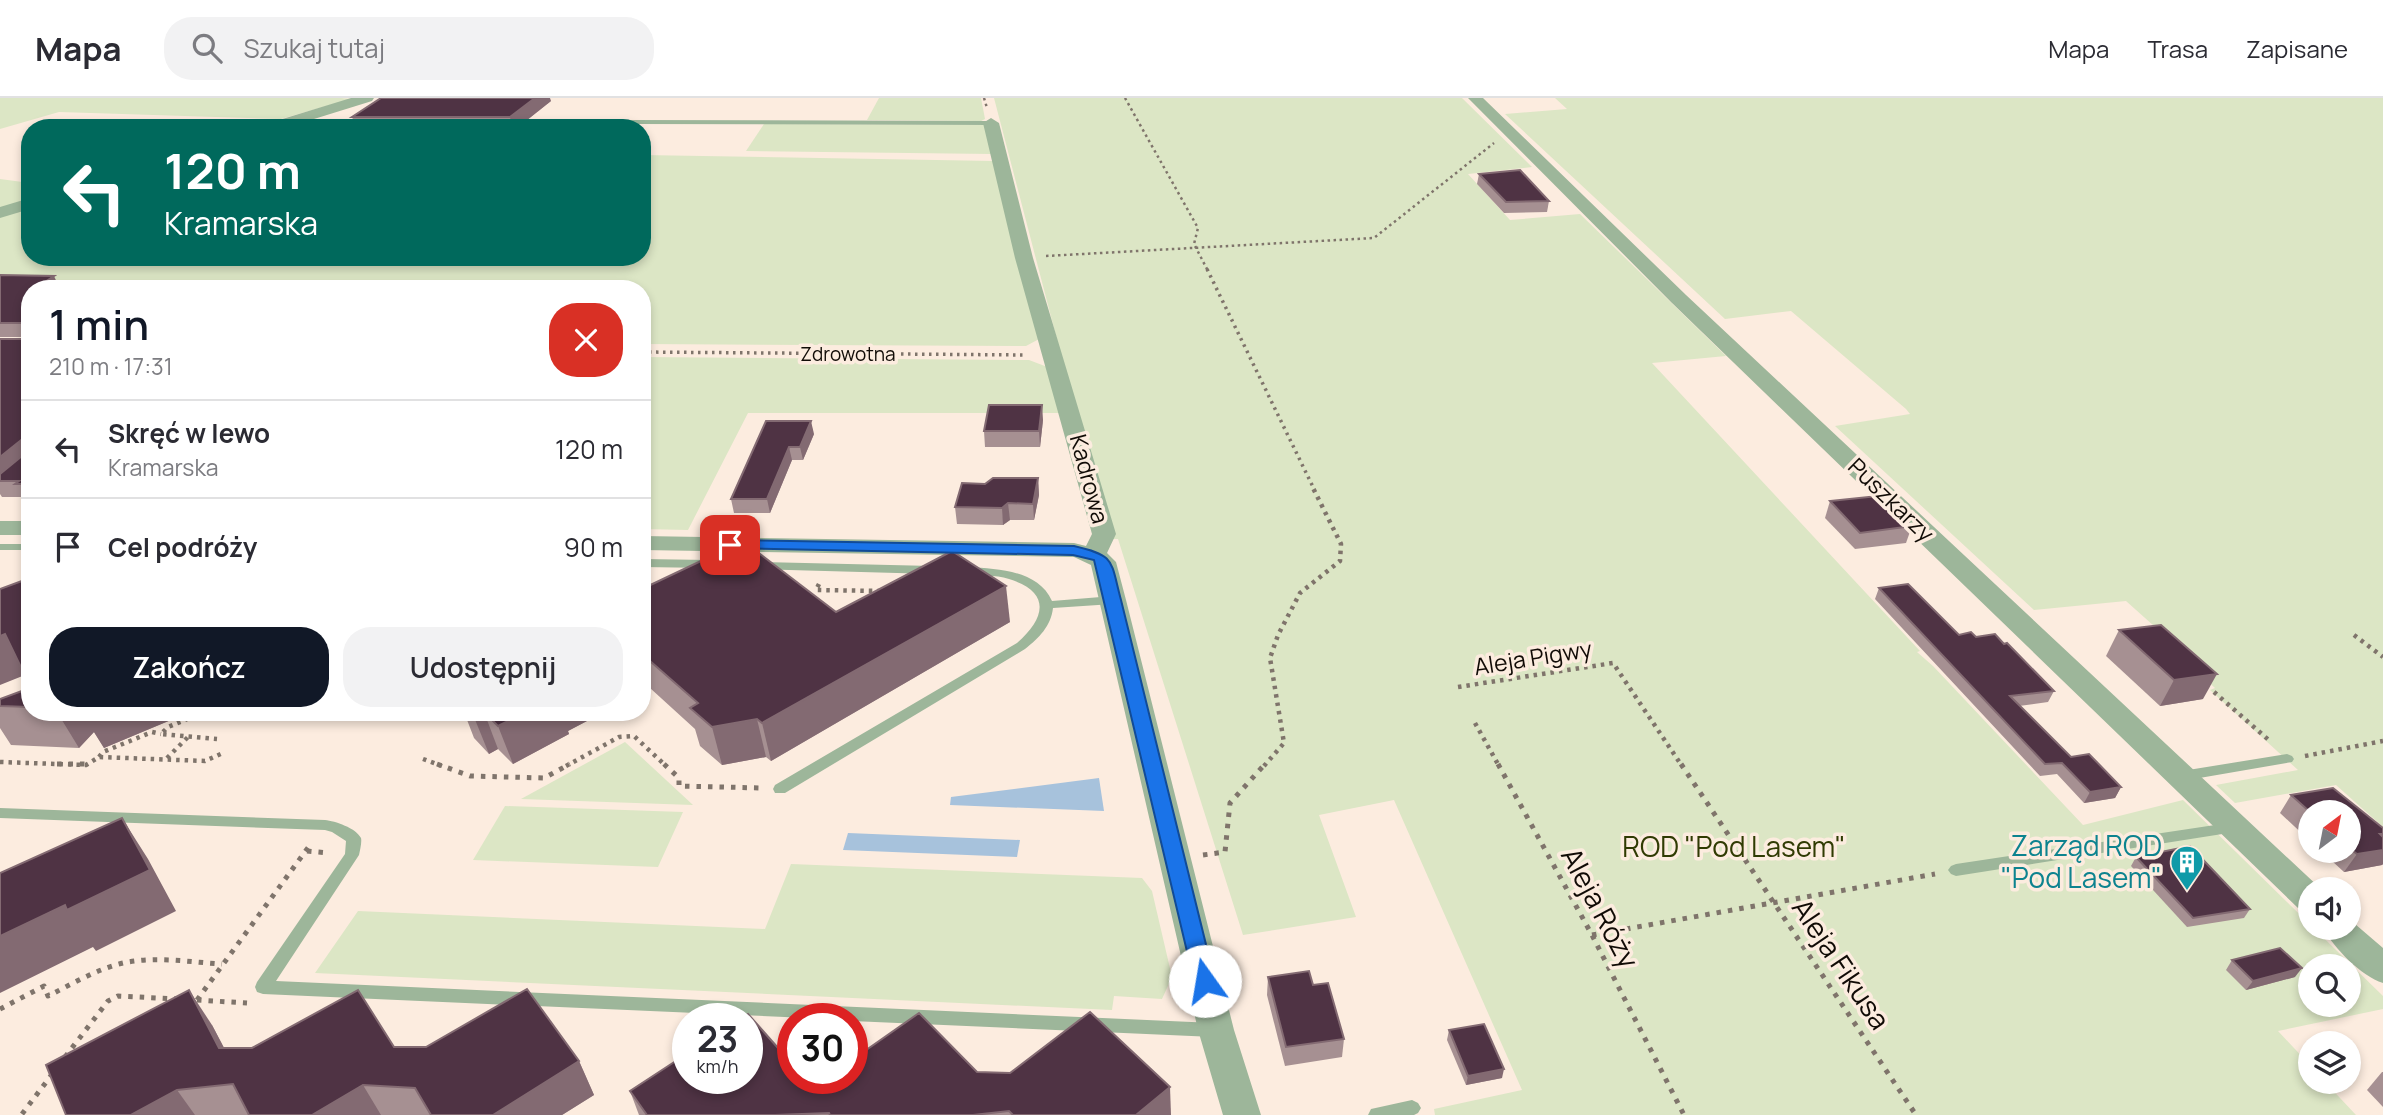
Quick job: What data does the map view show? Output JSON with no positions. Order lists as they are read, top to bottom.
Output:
{
  "streets": {
    "street": ["Kadrowa", "Puszkarzy"],
    "path": [
      "Zdrowotna",
      "Aleja Pigwy",
      "Aleja Róży",
      "Aleja Fikusa"
    ]
  },
  "crossings": [
    ["Zdrowotna", "Kadrowa"],
    ["Aleja Pigwy", "Aleja Fikusa"]
  ],
  "parks": ["ROD \"Pod Lasem\""],
  "places": {
    "building": ["Zarząd ROD \"Pod Lasem\""]
  },
  "north": "top right",
  "page": {
    "header": "Mapa",
    "search": "Szukaj tutaj",
    "nav": ["Mapa", "Trasa", "Zapisane"],
    "turn": ["120 m", "Kramarska"],
    "heading": ["1 min", "210 m · 17:31"],
    "list": [
      {
        "name": "Skręć w lewo",
        "note": "Kramarska",
        "value": "120 m"
      },
      {
        "name": "Cel podróży",
        "value": "90 m"
      }
    ],
    "buttons": ["Zakończ", "Udostępnij"],
    "speed": "23 km/h",
    "limit": "30"
  }
}
